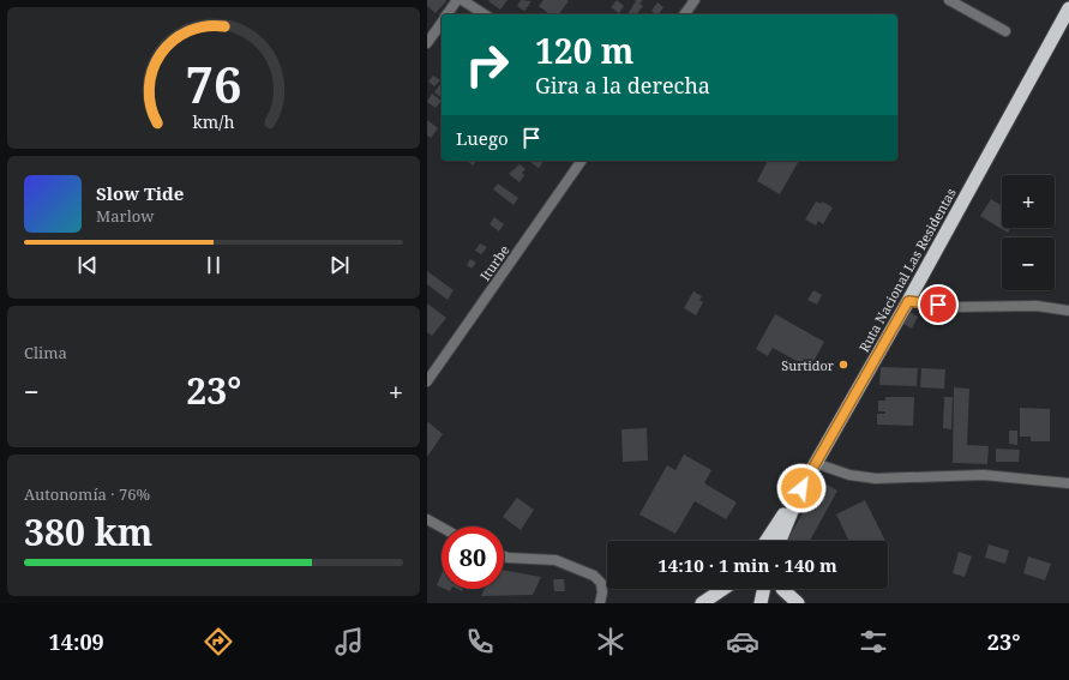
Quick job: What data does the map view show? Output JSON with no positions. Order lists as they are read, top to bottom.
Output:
{
  "streets": {
    "highway": ["Ruta Nacional Las Residentas"],
    "street": ["Iturbe"]
  },
  "places": ["Surtidor"],
  "page": {
    "turn": ["120 m", "Gira a la derecha"],
    "then": "Luego",
    "song": ["Slow Tide", "Marlow"],
    "map_buttons": ["+", "−"],
    "tile": [
      "Clima",
      ["Autonomía · 76%", "380 km"]
    ],
    "heat": ["−", "23°", "+"],
    "limit": "80",
    "trip": "14:10 · 1 min · 140 m",
    "tabs": ["14:09", "23°"],
    "gauge": ["76", "km/h"]
  }
}
